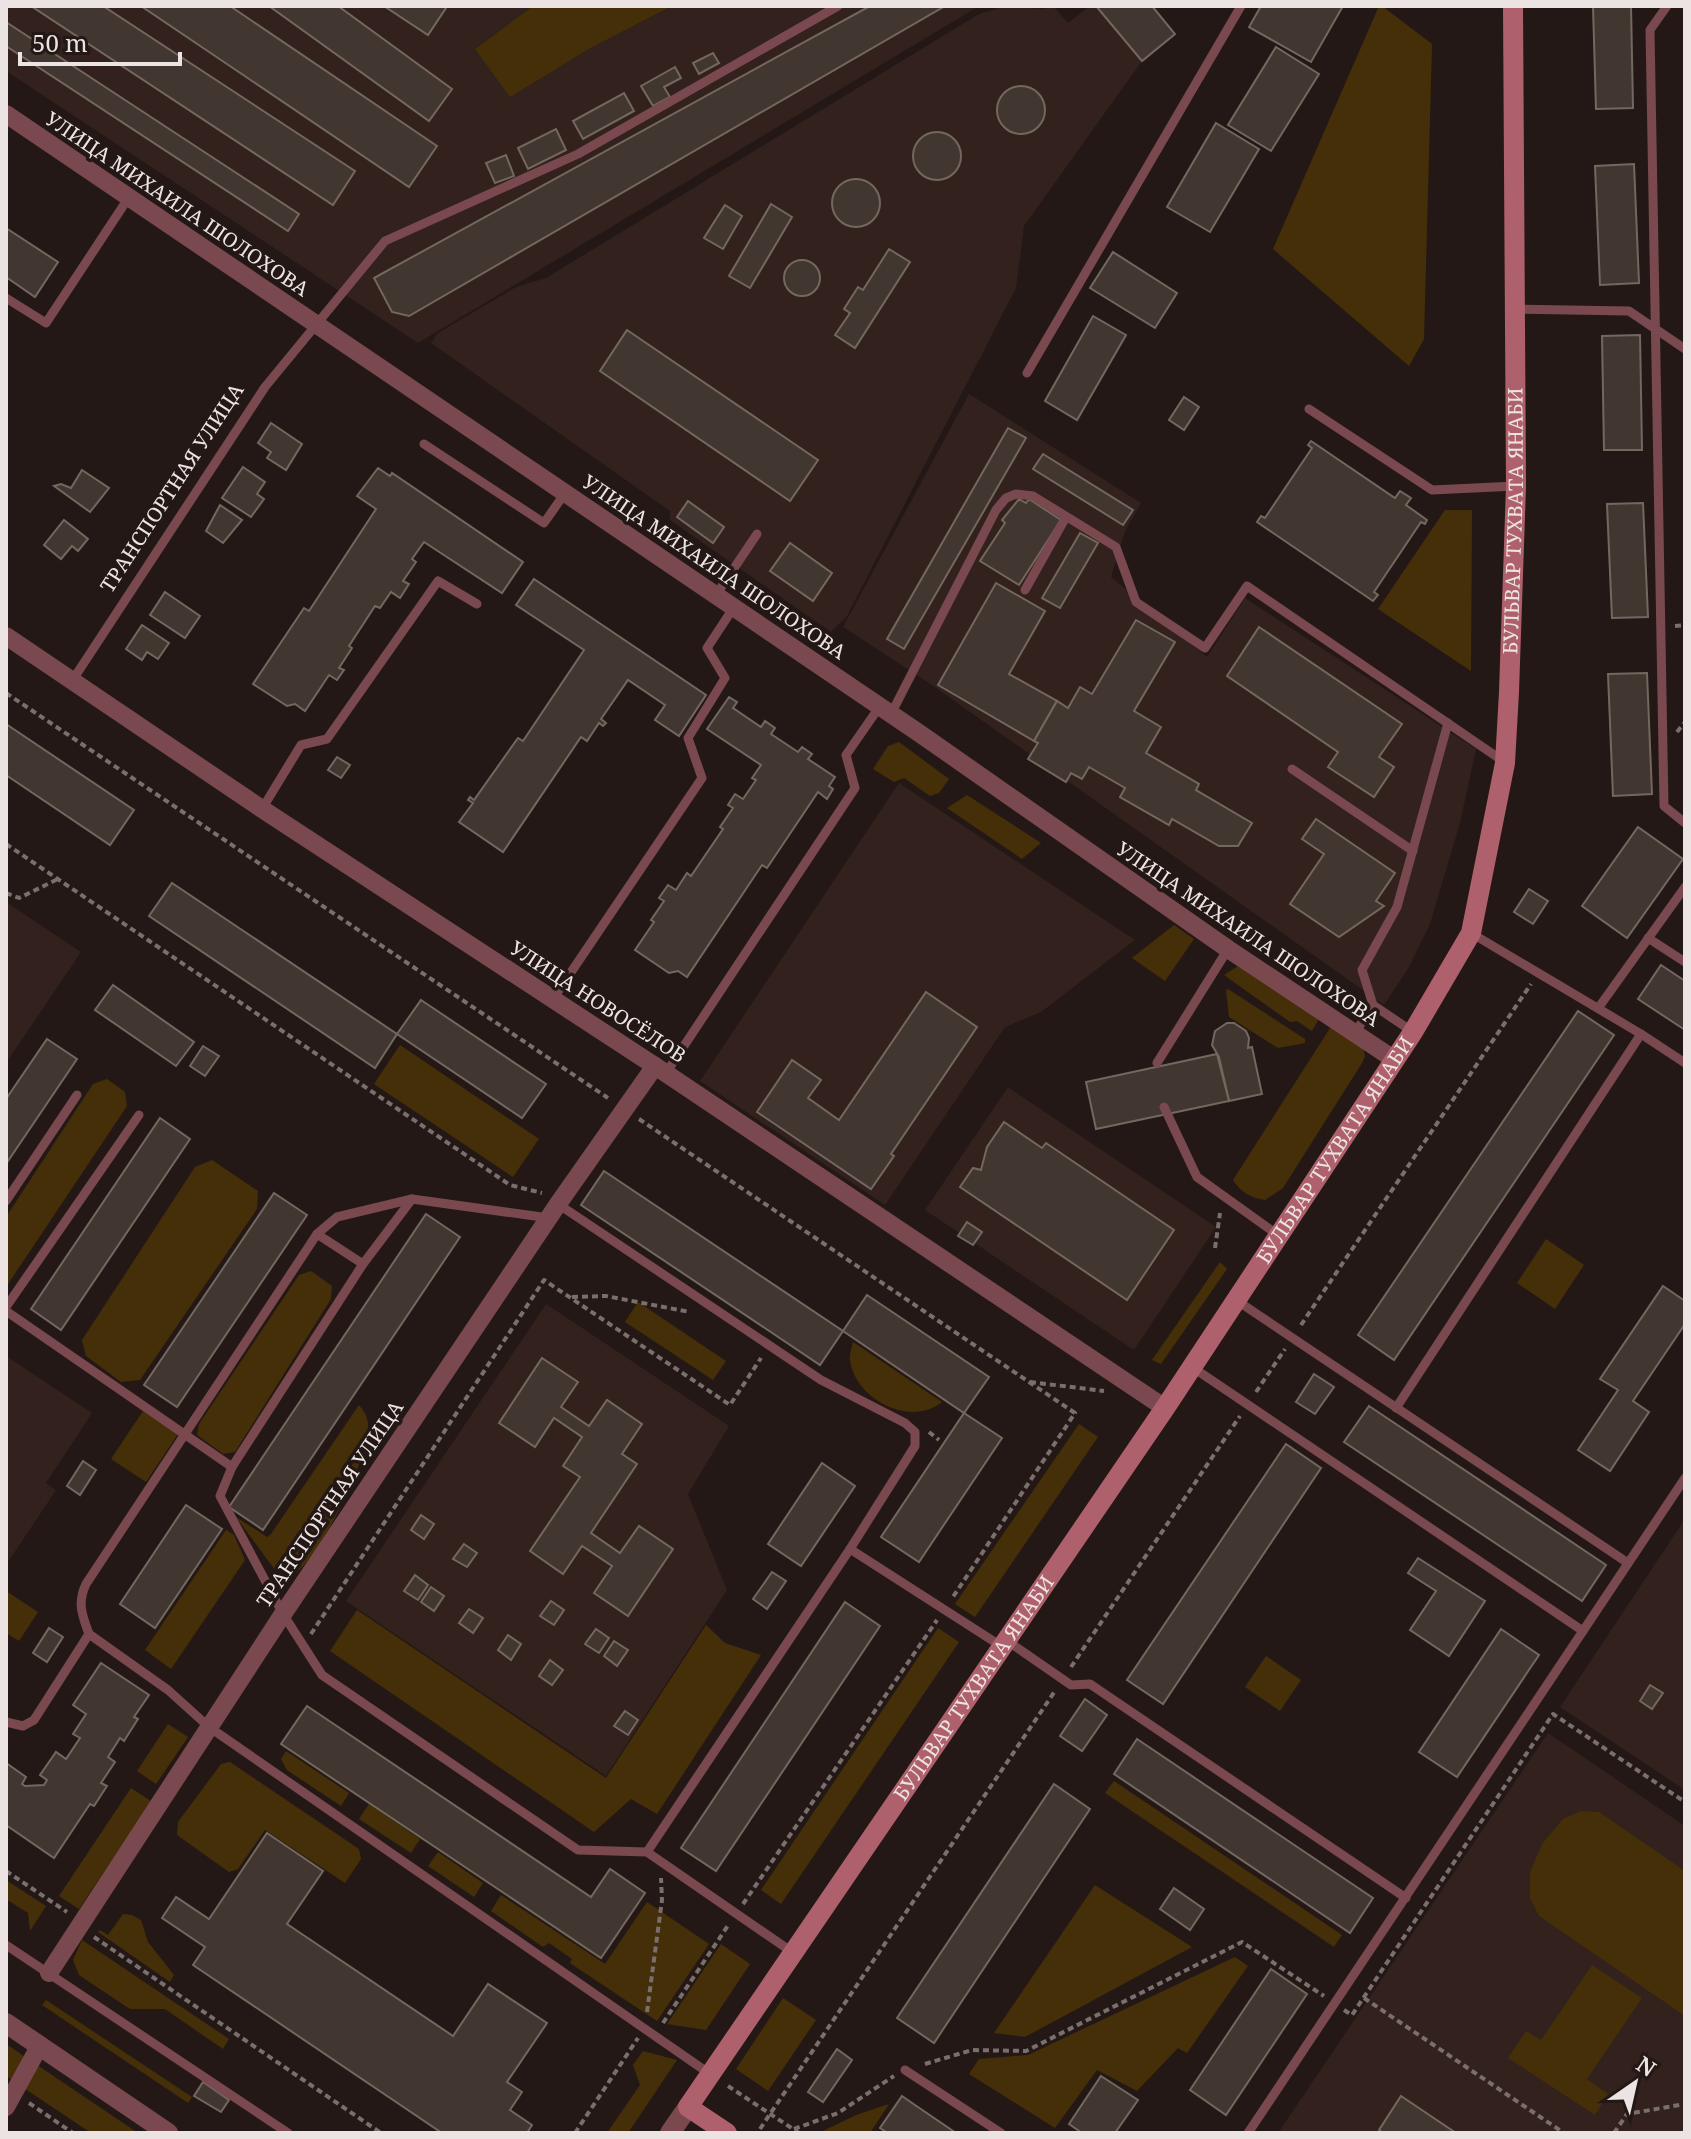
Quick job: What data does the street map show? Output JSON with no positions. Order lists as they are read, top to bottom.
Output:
{
  "streets": {
    "main road": ["БУЛЬВАР ТУХВАТА ЯНАБИ"],
    "street": ["УЛИЦА МИХАИЛА ШОЛОХОВА", "ТРАНСПОРТНАЯ УЛИЦА", "УЛИЦА НОВОСЁЛОВ"]
  },
  "crossings": [
    ["УЛИЦА МИХАИЛА ШОЛОХОВА", "ТРАНСПОРТНАЯ УЛИЦА"],
    ["УЛИЦА МИХАИЛА ШОЛОХОВА", "БУЛЬВАР ТУХВАТА ЯНАБИ"],
    ["ТРАНСПОРТНАЯ УЛИЦА", "УЛИЦА НОВОСЁЛОВ"],
    ["БУЛЬВАР ТУХВАТА ЯНАБИ", "УЛИЦА НОВОСЁЛОВ"]
  ],
  "scale_bar": "50 m",
  "north": "top right"
}
